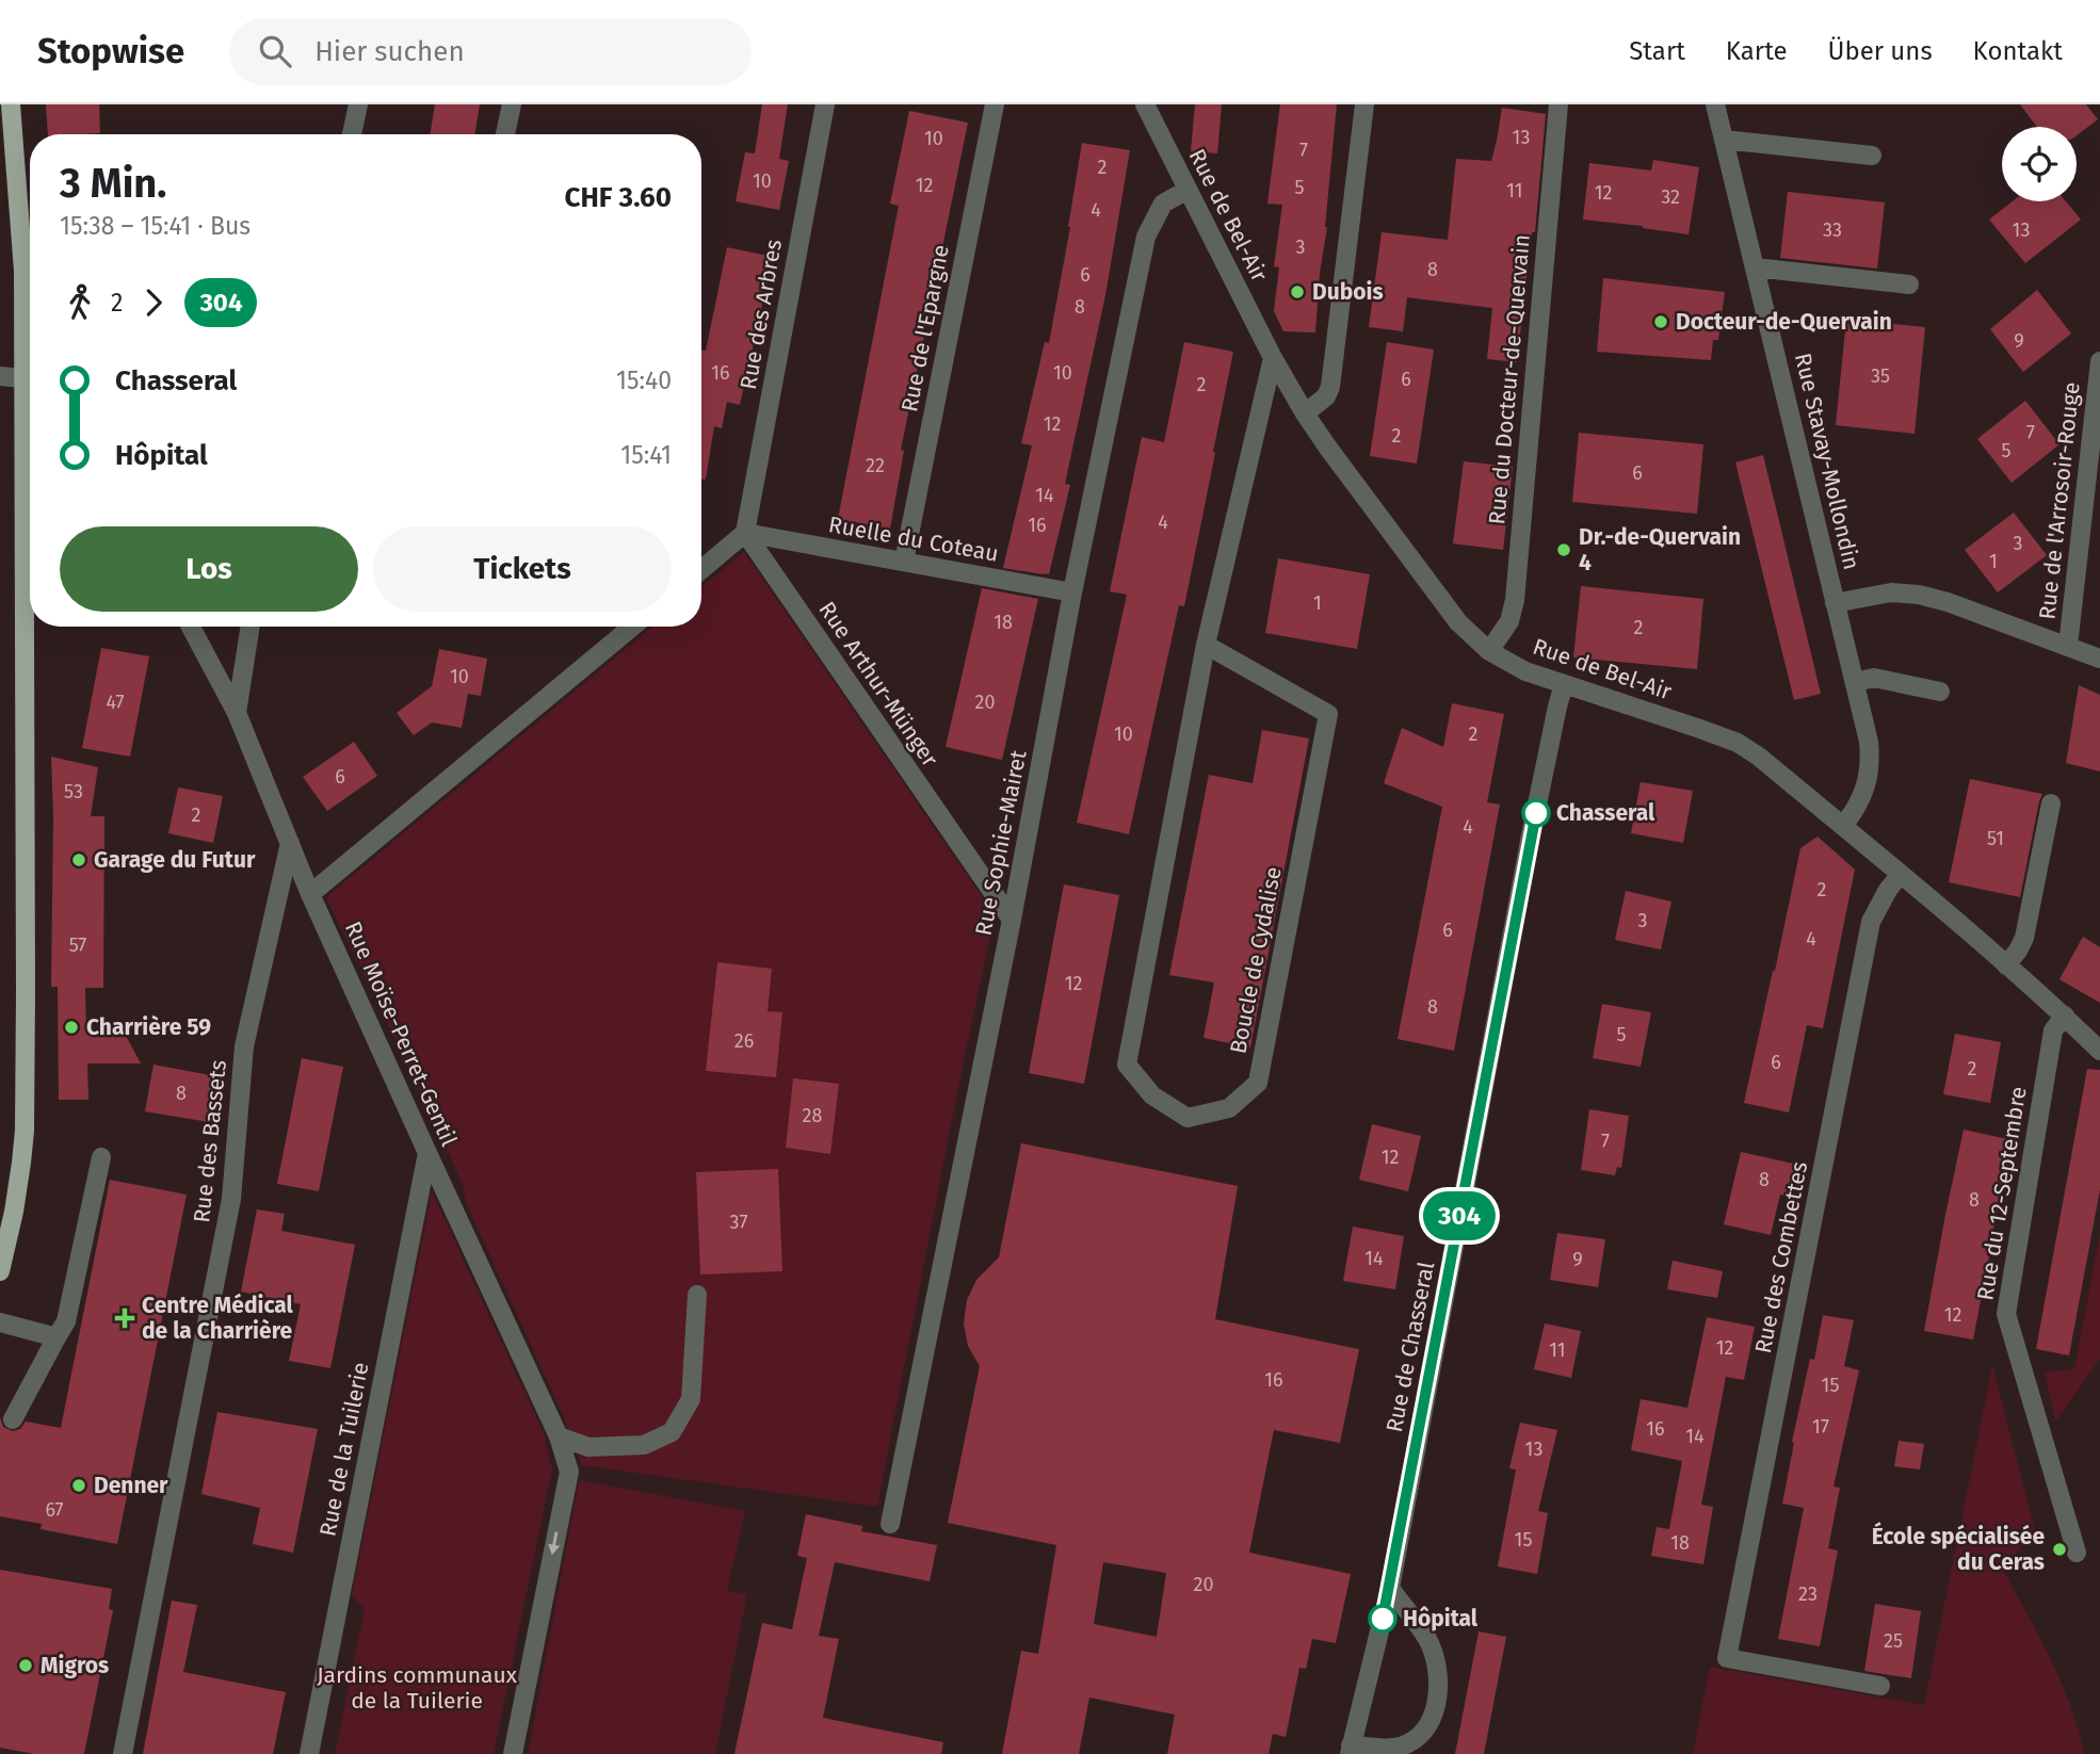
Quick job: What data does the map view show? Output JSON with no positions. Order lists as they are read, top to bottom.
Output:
{
  "streets": {
    "street": [
      "Rue de Bel-Air",
      "Rue des Arbres",
      "Rue de l'Epargne",
      "Rue du Docteur-de-Quervain",
      "Rue Stavay-Mollondin",
      "Rue de l'Arrosoir-Rouge",
      "Ruelle du Coteau",
      "Rue Arthur-Münger",
      "Rue Sophie-Mairet",
      "Boucle de Cydalise",
      "Rue Moïse-Perret-Gentil",
      "Rue des Bassets",
      "Rue du 12-Septembre",
      "Rue des Combettes",
      "Rue de Chasseral",
      "Rue de la Tuilerie"
    ]
  },
  "crossings": [
    ["Rue de Bel-Air", "Rue du Docteur-de-Quervain"],
    ["Rue de Bel-Air", "Rue Stavay-Mollondin"],
    ["Rue de Bel-Air", "Rue Sophie-Mairet"],
    ["Rue de Bel-Air", "Boucle de Cydalise"],
    ["Rue de Bel-Air", "Rue du 12-Septembre"],
    ["Rue de Bel-Air", "Rue des Combettes"],
    ["Rue de Bel-Air", "Rue de Chasseral"],
    ["Rue des Arbres", "Ruelle du Coteau"],
    ["Rue des Arbres", "Rue Arthur-Münger"],
    ["Rue de l'Epargne", "Ruelle du Coteau"],
    ["Ruelle du Coteau", "Rue Arthur-Münger"],
    ["Ruelle du Coteau", "Rue Sophie-Mairet"],
    ["Rue Arthur-Münger", "Rue Sophie-Mairet"],
    ["Rue Moïse-Perret-Gentil", "Rue des Bassets"],
    ["Rue Moïse-Perret-Gentil", "Rue de la Tuilerie"]
  ],
  "parks": ["Jardins communaux de la Tuilerie"],
  "places": {
    "other": [
      "Dubois",
      "Docteur-de-Quervain",
      "Dr.-de-Quervain 4",
      "Chasseral",
      "Garage du Futur",
      "Charrière 59",
      "Denner",
      "École spécialisée du Ceras",
      "Hôpital",
      "Migros"
    ],
    "health": ["Centre Médical de la Charrière"]
  },
  "lines": ["bus line 304"],
  "house_numbers": [
    "13",
    "10",
    "7",
    "2",
    "10",
    "12",
    "5",
    "11",
    "12",
    "32",
    "4",
    "33",
    "13",
    "3",
    "8",
    "6",
    "8",
    "9",
    "16",
    "10",
    "35",
    "6",
    "2",
    "12",
    "7",
    "2",
    "5",
    "22",
    "6",
    "14",
    "4",
    "16",
    "3",
    "1",
    "1",
    "18",
    "2",
    "10",
    "47",
    "20",
    "10",
    "2",
    "6",
    "53",
    "2",
    "4",
    "51",
    "2",
    "3",
    "6",
    "4",
    "57",
    "12",
    "8",
    "5",
    "26",
    "6",
    "2",
    "8",
    "28",
    "7",
    "12",
    "8",
    "8",
    "37",
    "14",
    "9",
    "12",
    "12",
    "11",
    "16",
    "15",
    "17",
    "16",
    "14",
    "13",
    "67",
    "15",
    "18",
    "20",
    "23",
    "25"
  ],
  "page": {
    "header": "Stopwise",
    "search": "Hier suchen",
    "nav": [
      "Start",
      "Karte",
      "Über uns",
      "Kontakt"
    ],
    "on_map": "304",
    "heading": ["3 Min.", "15:38 – 15:41 · Bus", "CHF 3.60"],
    "legs": ["2", "304"],
    "list": [
      {
        "name": "Chasseral",
        "value": "15:40"
      },
      {
        "name": "Hôpital",
        "value": "15:41"
      }
    ],
    "buttons": ["Los", "Tickets"]
  }
}
